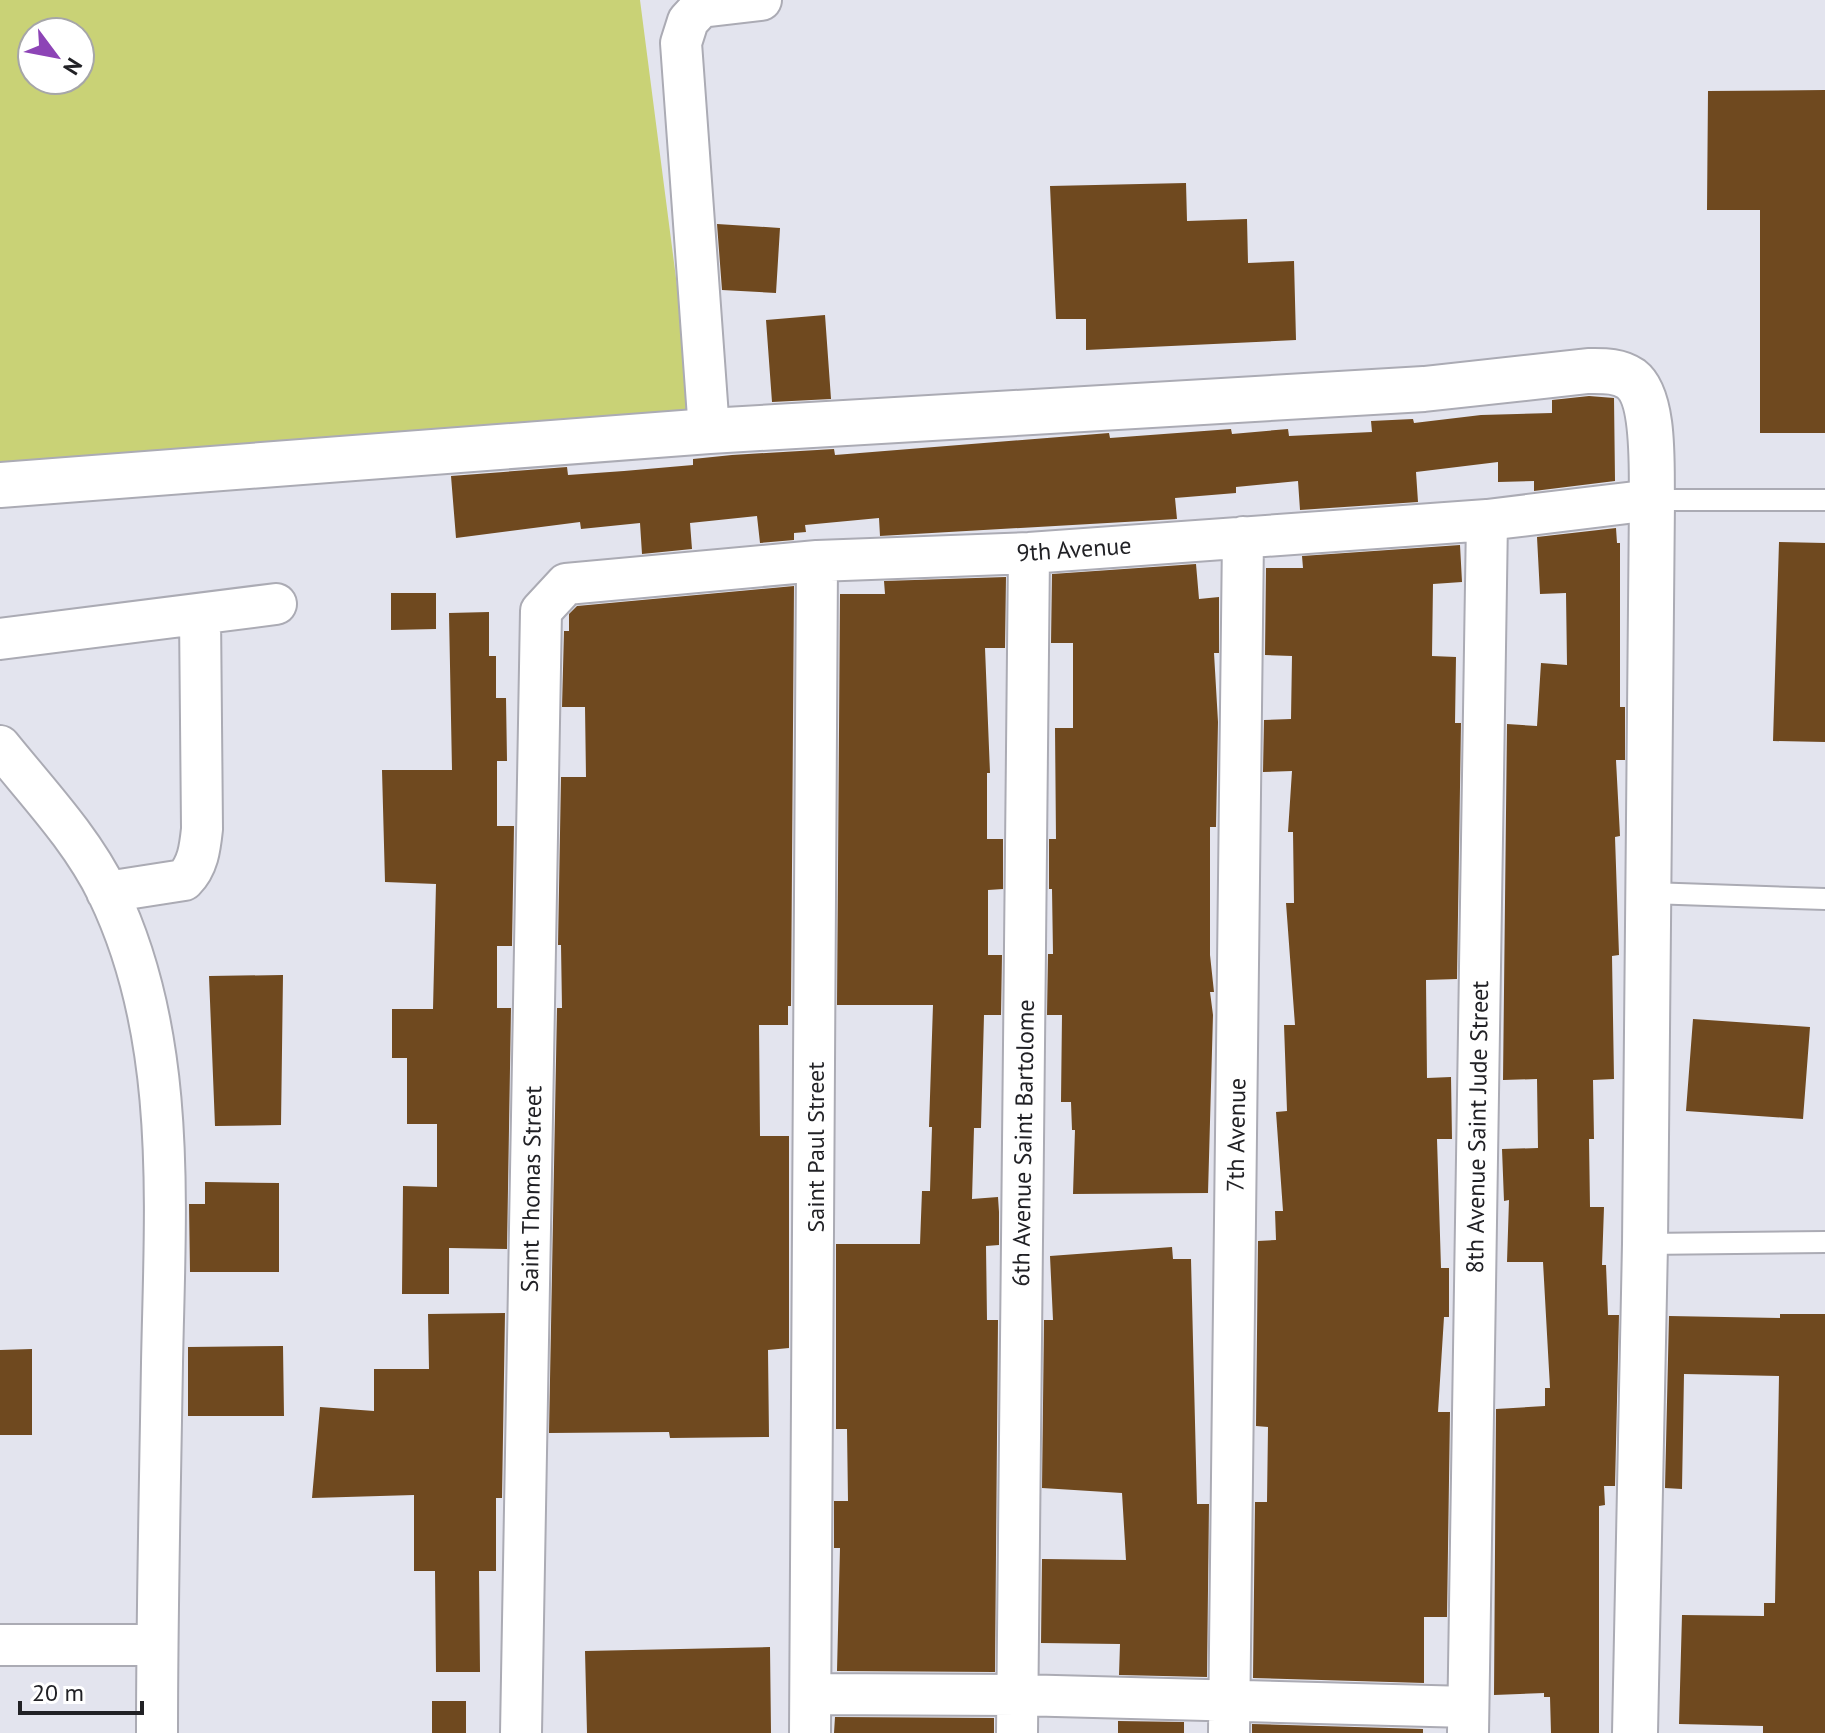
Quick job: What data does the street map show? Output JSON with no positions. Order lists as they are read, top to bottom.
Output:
{
  "streets": {
    "street": [
      "9th Avenue",
      "8th Avenue Saint Jude Street",
      "7th Avenue",
      "6th Avenue Saint Bartolome",
      "Saint Paul Street",
      "Saint Thomas Street"
    ]
  },
  "crossings": [
    ["9th Avenue", "8th Avenue Saint Jude Street"],
    ["9th Avenue", "7th Avenue"],
    ["9th Avenue", "6th Avenue Saint Bartolome"],
    ["9th Avenue", "Saint Paul Street"],
    ["9th Avenue", "Saint Thomas Street"]
  ],
  "scale_bar": "20 m",
  "north": "bottom right"
}
